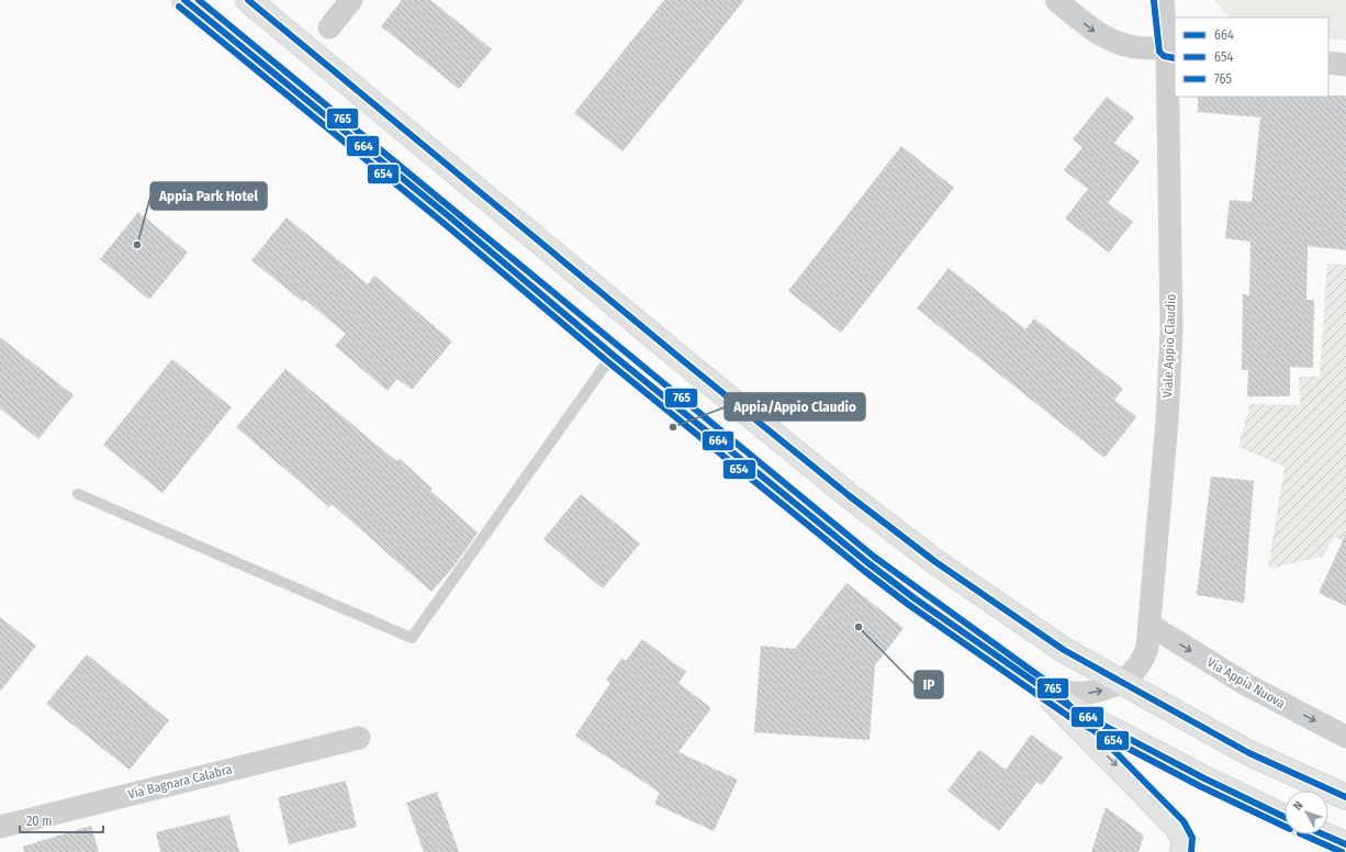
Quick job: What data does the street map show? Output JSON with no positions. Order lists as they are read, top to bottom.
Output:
{
  "streets": {
    "street": ["Viale Appio Claudio", "Via Appia Nuova", "Via Bagnara Calabra"]
  },
  "crossings": [
    ["Viale Appio Claudio", "Via Appia Nuova"]
  ],
  "one_way": ["Via Appia Nuova"],
  "places": ["Appia Park Hotel", "Appia/Appio Claudio", "IP"],
  "lines": ["transit line 664", "transit line 765", "transit line 654"],
  "legend": ["664", "654", "765"],
  "scale_bar": "20 m",
  "north": "top left"
}
